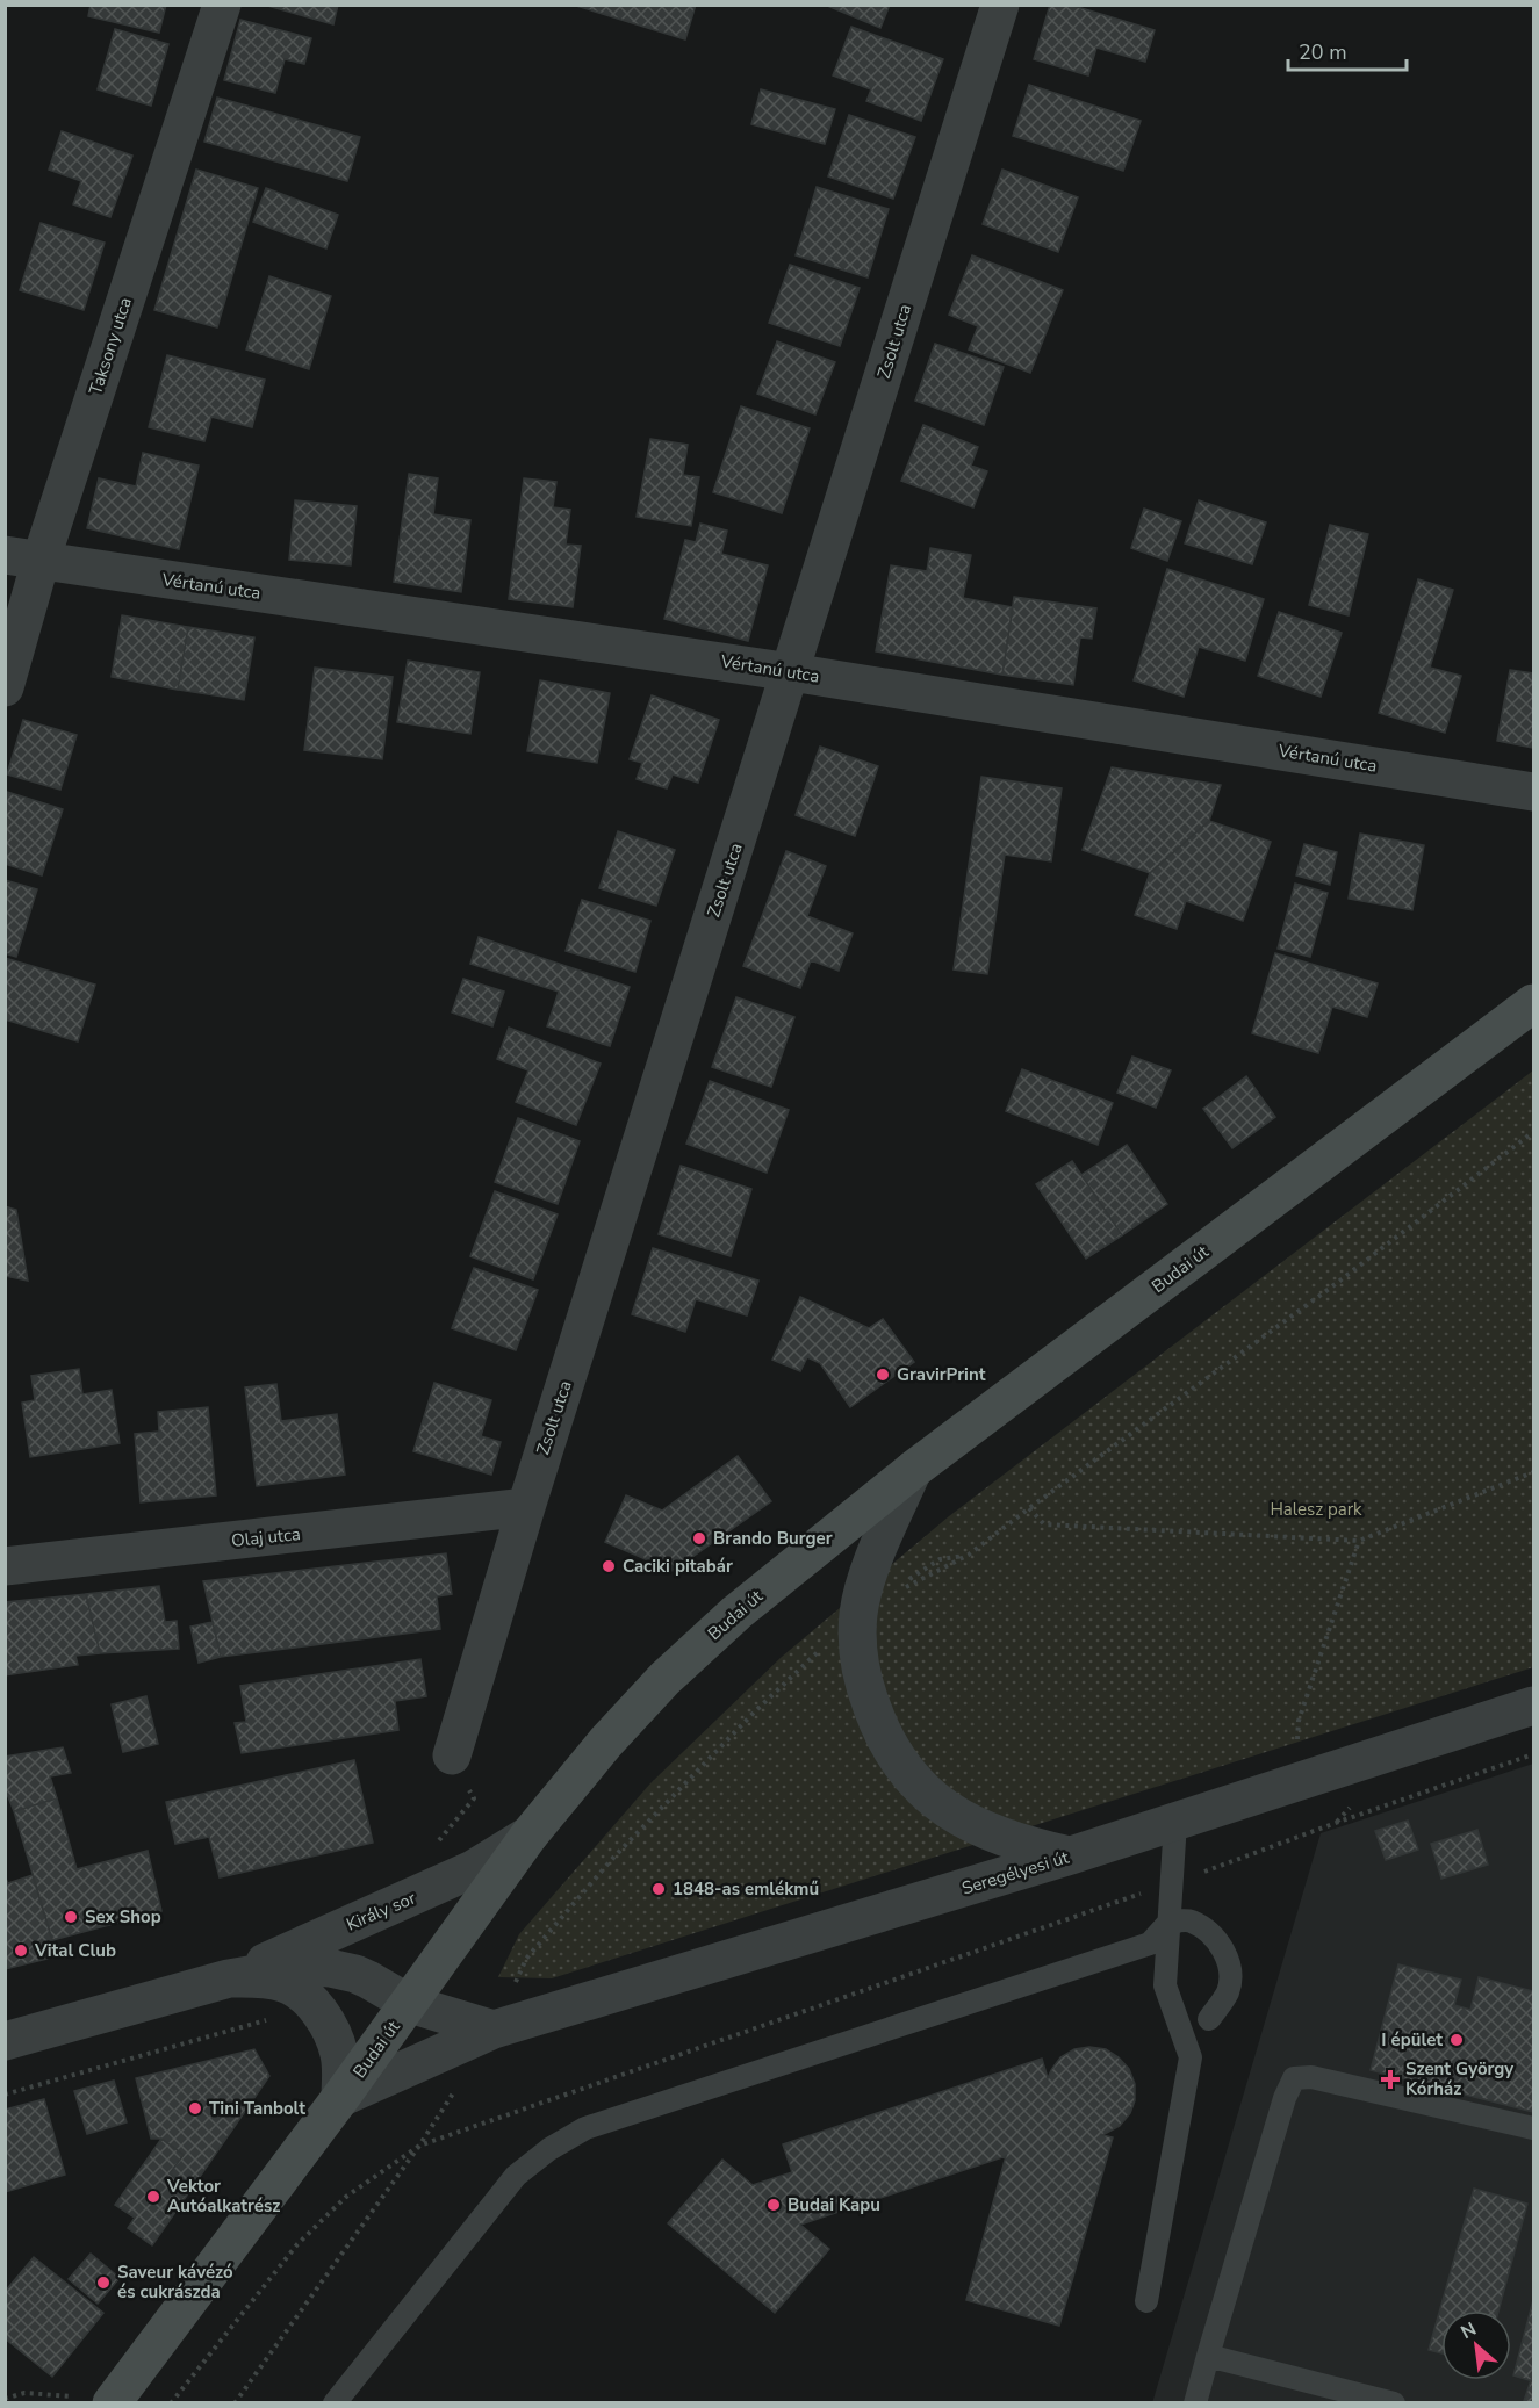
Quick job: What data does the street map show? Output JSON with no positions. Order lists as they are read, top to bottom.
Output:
{
  "streets": {
    "main road": ["Budai út"],
    "street": [
      "Zsolt utca",
      "Taksony utca",
      "Vértanú utca",
      "Olaj utca",
      "Seregélyesi út",
      "Király sor"
    ]
  },
  "crossings": [
    ["Zsolt utca", "Vértanú utca"],
    ["Zsolt utca", "Olaj utca"],
    ["Taksony utca", "Vértanú utca"],
    ["Budai út", "Seregélyesi út"],
    ["Budai út", "Király sor"],
    ["Seregélyesi út", "Király sor"]
  ],
  "parks": ["Halesz park"],
  "places": {
    "other": [
      "GravirPrint",
      "Brando Burger",
      "Caciki pitabár",
      "1848-as emlékmű",
      "Sex Shop",
      "Vital Club",
      "I épület",
      "Tini Tanbolt",
      "Vektor Autóalkatrész",
      "Budai Kapu",
      "Saveur kávézó és cukrászda"
    ],
    "health": ["Szent György Kórház"]
  },
  "scale_bar": "20 m",
  "north": "top left"
}
